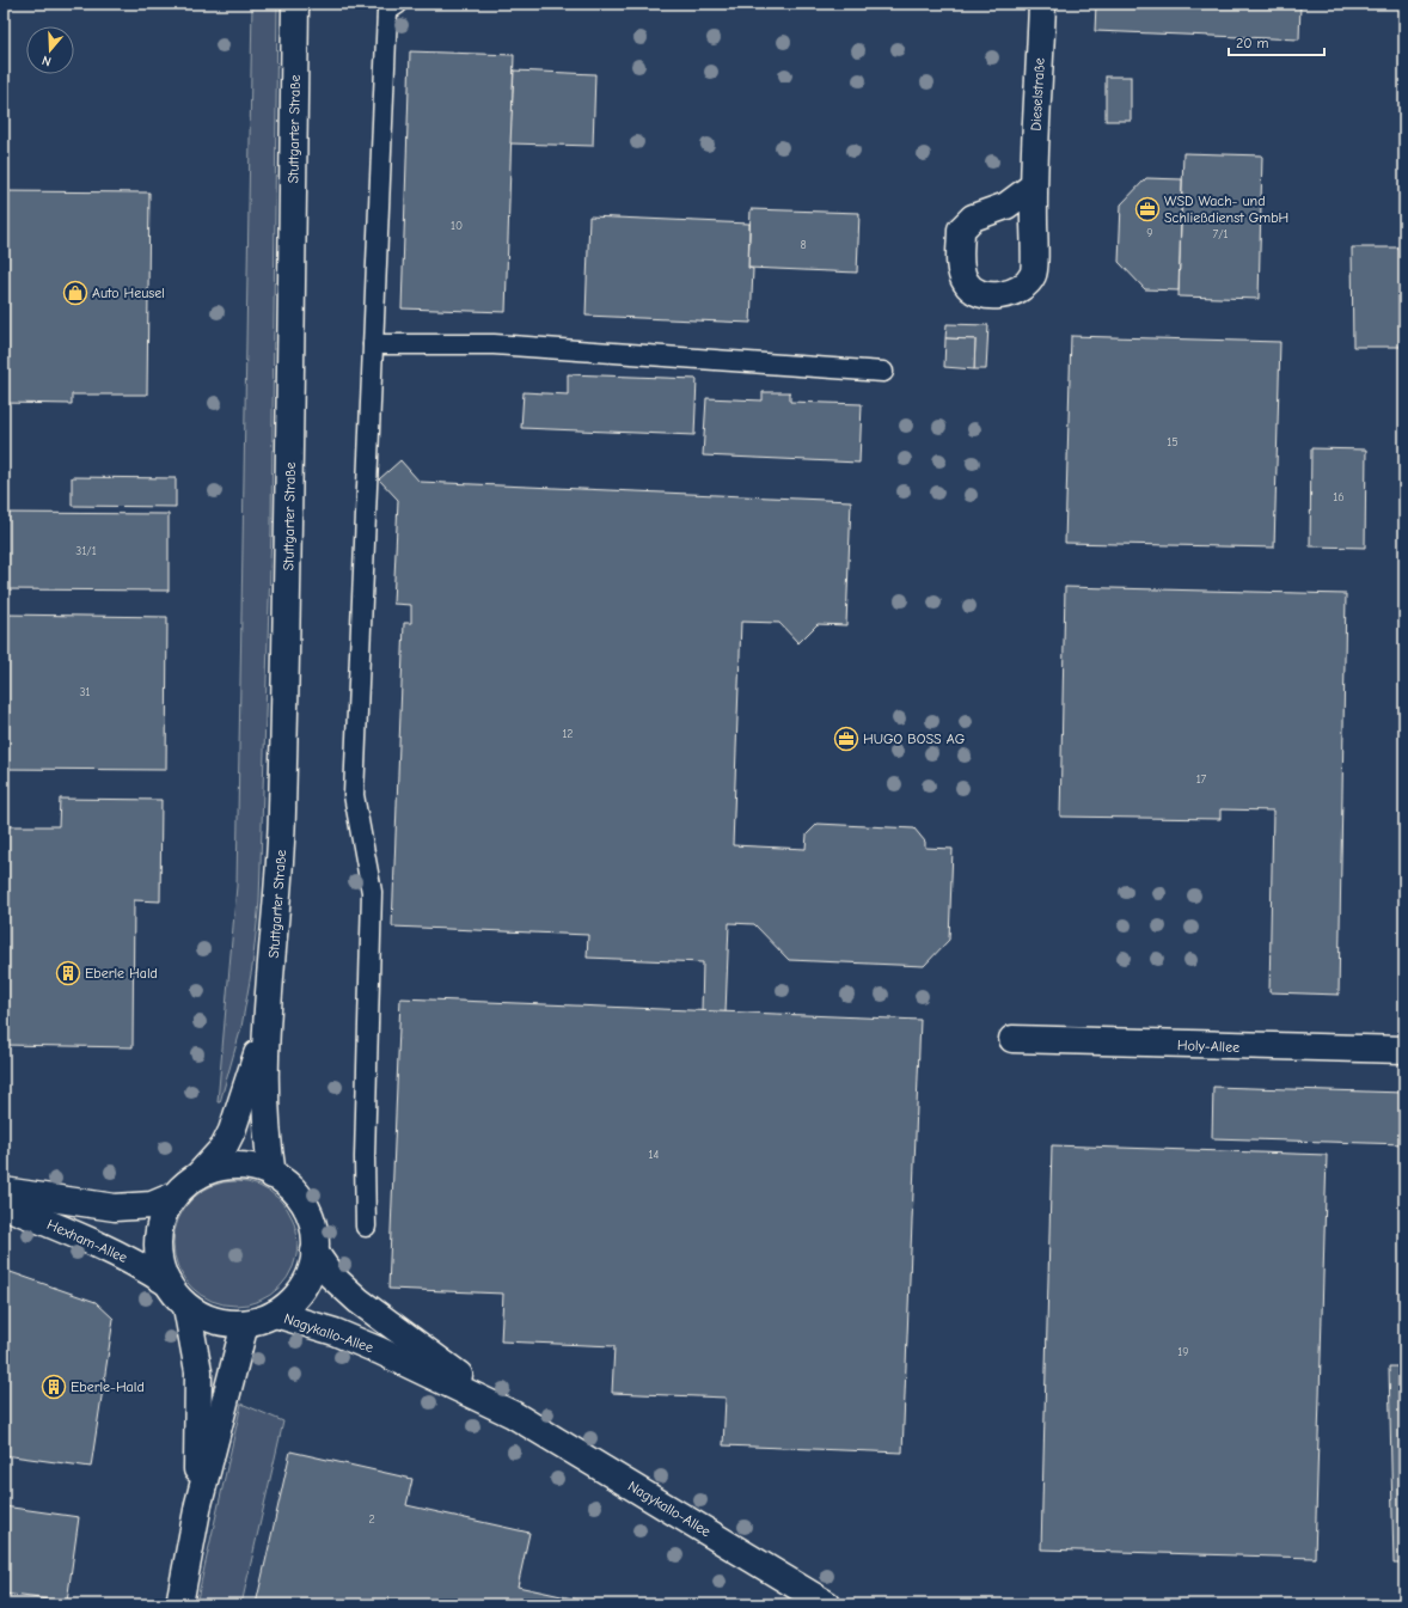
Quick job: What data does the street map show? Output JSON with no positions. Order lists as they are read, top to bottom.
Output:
{
  "streets": {
    "street": [
      "Dieselstraße",
      "Stuttgarter Straße",
      "Holy-Allee",
      "Hexham-Allee",
      "Nagykallo-Allee"
    ]
  },
  "crossings": [
    ["Stuttgarter Straße", "Hexham-Allee"],
    ["Stuttgarter Straße", "Nagykallo-Allee"],
    ["Hexham-Allee", "Nagykallo-Allee"]
  ],
  "places": {
    "office": ["WSD Wach- und Schließdienst GmbH", "HUGO BOSS AG"],
    "shop": ["Auto Heusel"],
    "building": ["Eberle Hald", "Eberle-Hald"]
  },
  "house_numbers": [
    "10",
    "9",
    "7/1",
    "8",
    "15",
    "16",
    "31/1",
    "31",
    "12",
    "17",
    "14",
    "19",
    "2"
  ],
  "scale_bar": "20 m",
  "north": "bottom"
}
